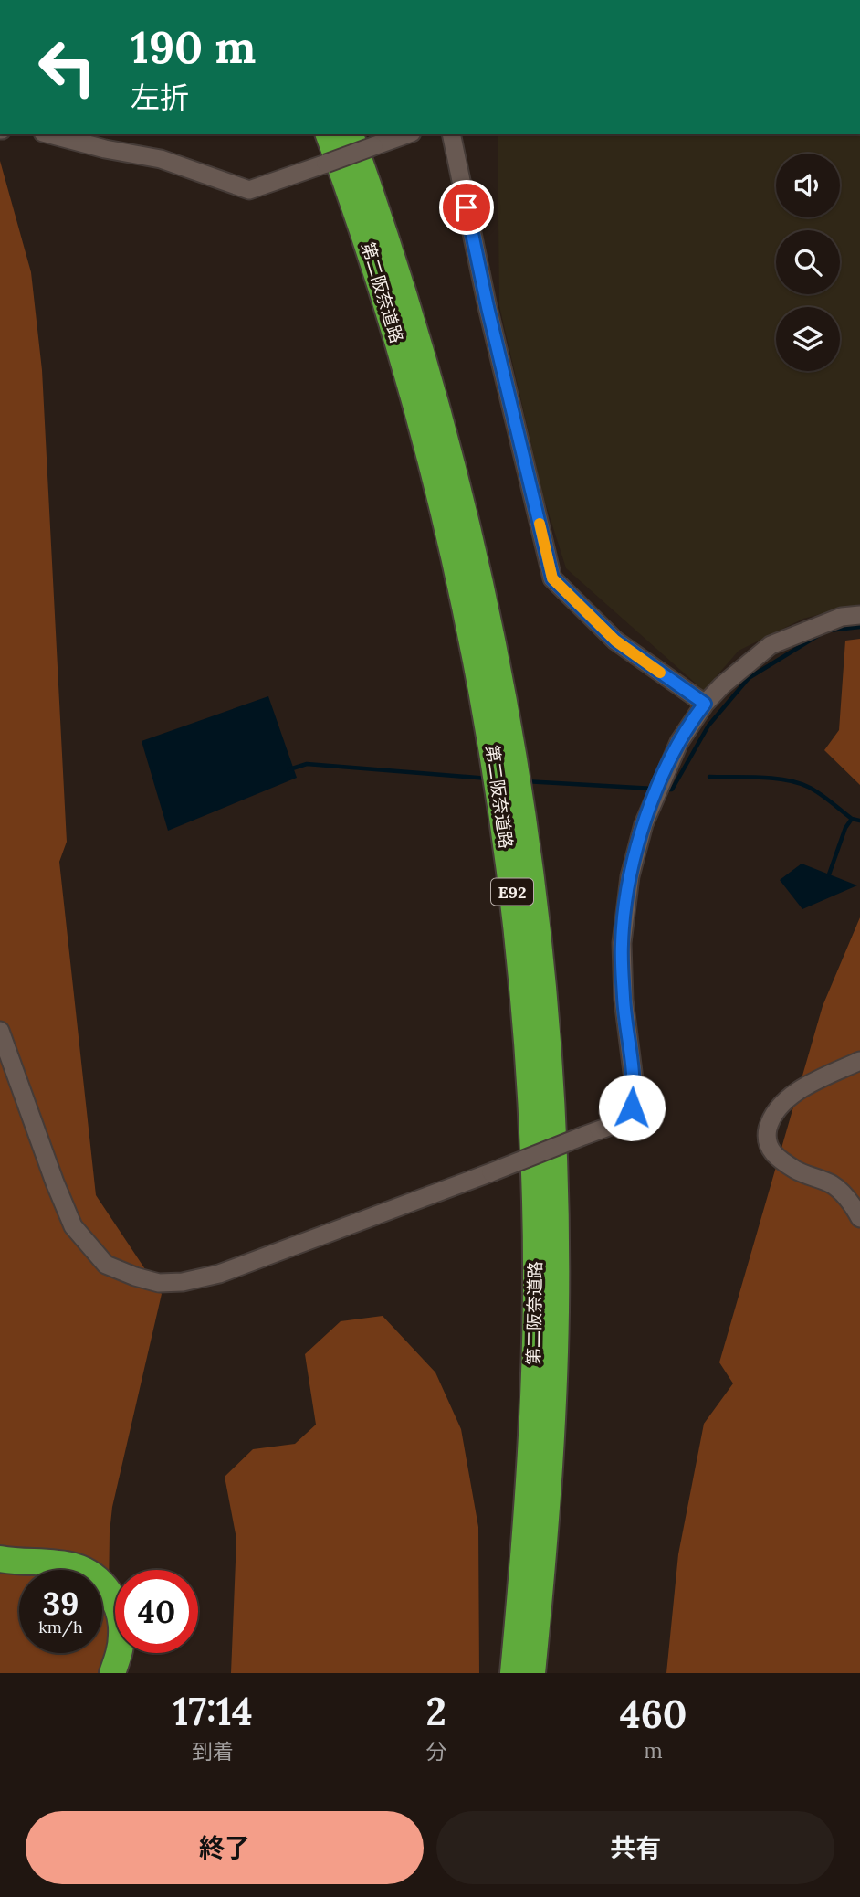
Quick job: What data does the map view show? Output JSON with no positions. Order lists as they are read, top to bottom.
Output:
{
  "streets": {
    "highway": ["第二阪奈道路", "E92"]
  },
  "page": {
    "turn": ["190 m", "左折"],
    "speed": "39 km/h",
    "limit": "40",
    "eta": [
      "17:14",
      "到着",
      "2",
      "分",
      "460",
      "m"
    ],
    "buttons": ["終了", "共有"]
  }
}
